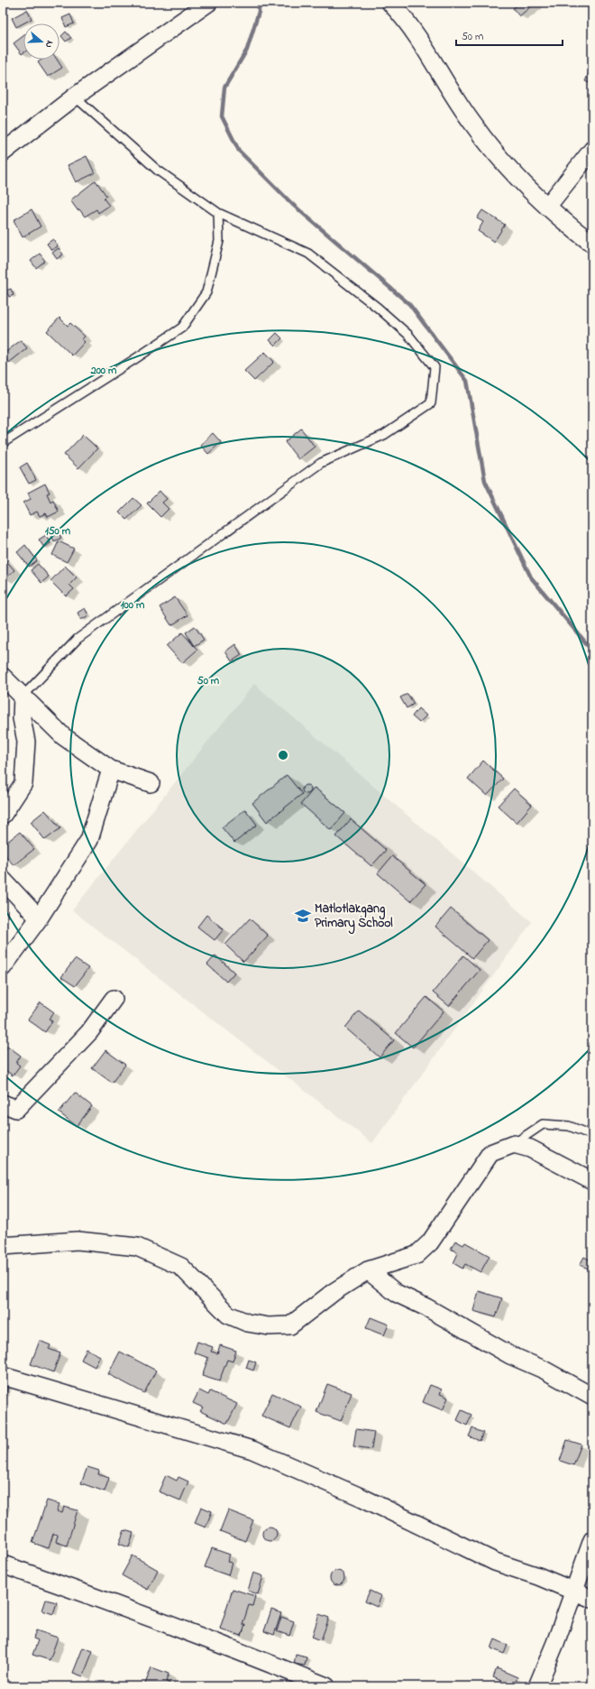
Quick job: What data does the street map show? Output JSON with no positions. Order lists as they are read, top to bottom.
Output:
{
  "places": {
    "school or university": ["Matlotlakgang Primary School"]
  },
  "scale_bar": "50 m",
  "north": "right",
  "rings": [
    "200 m",
    "150 m",
    "100 m",
    "50 m"
  ]
}
